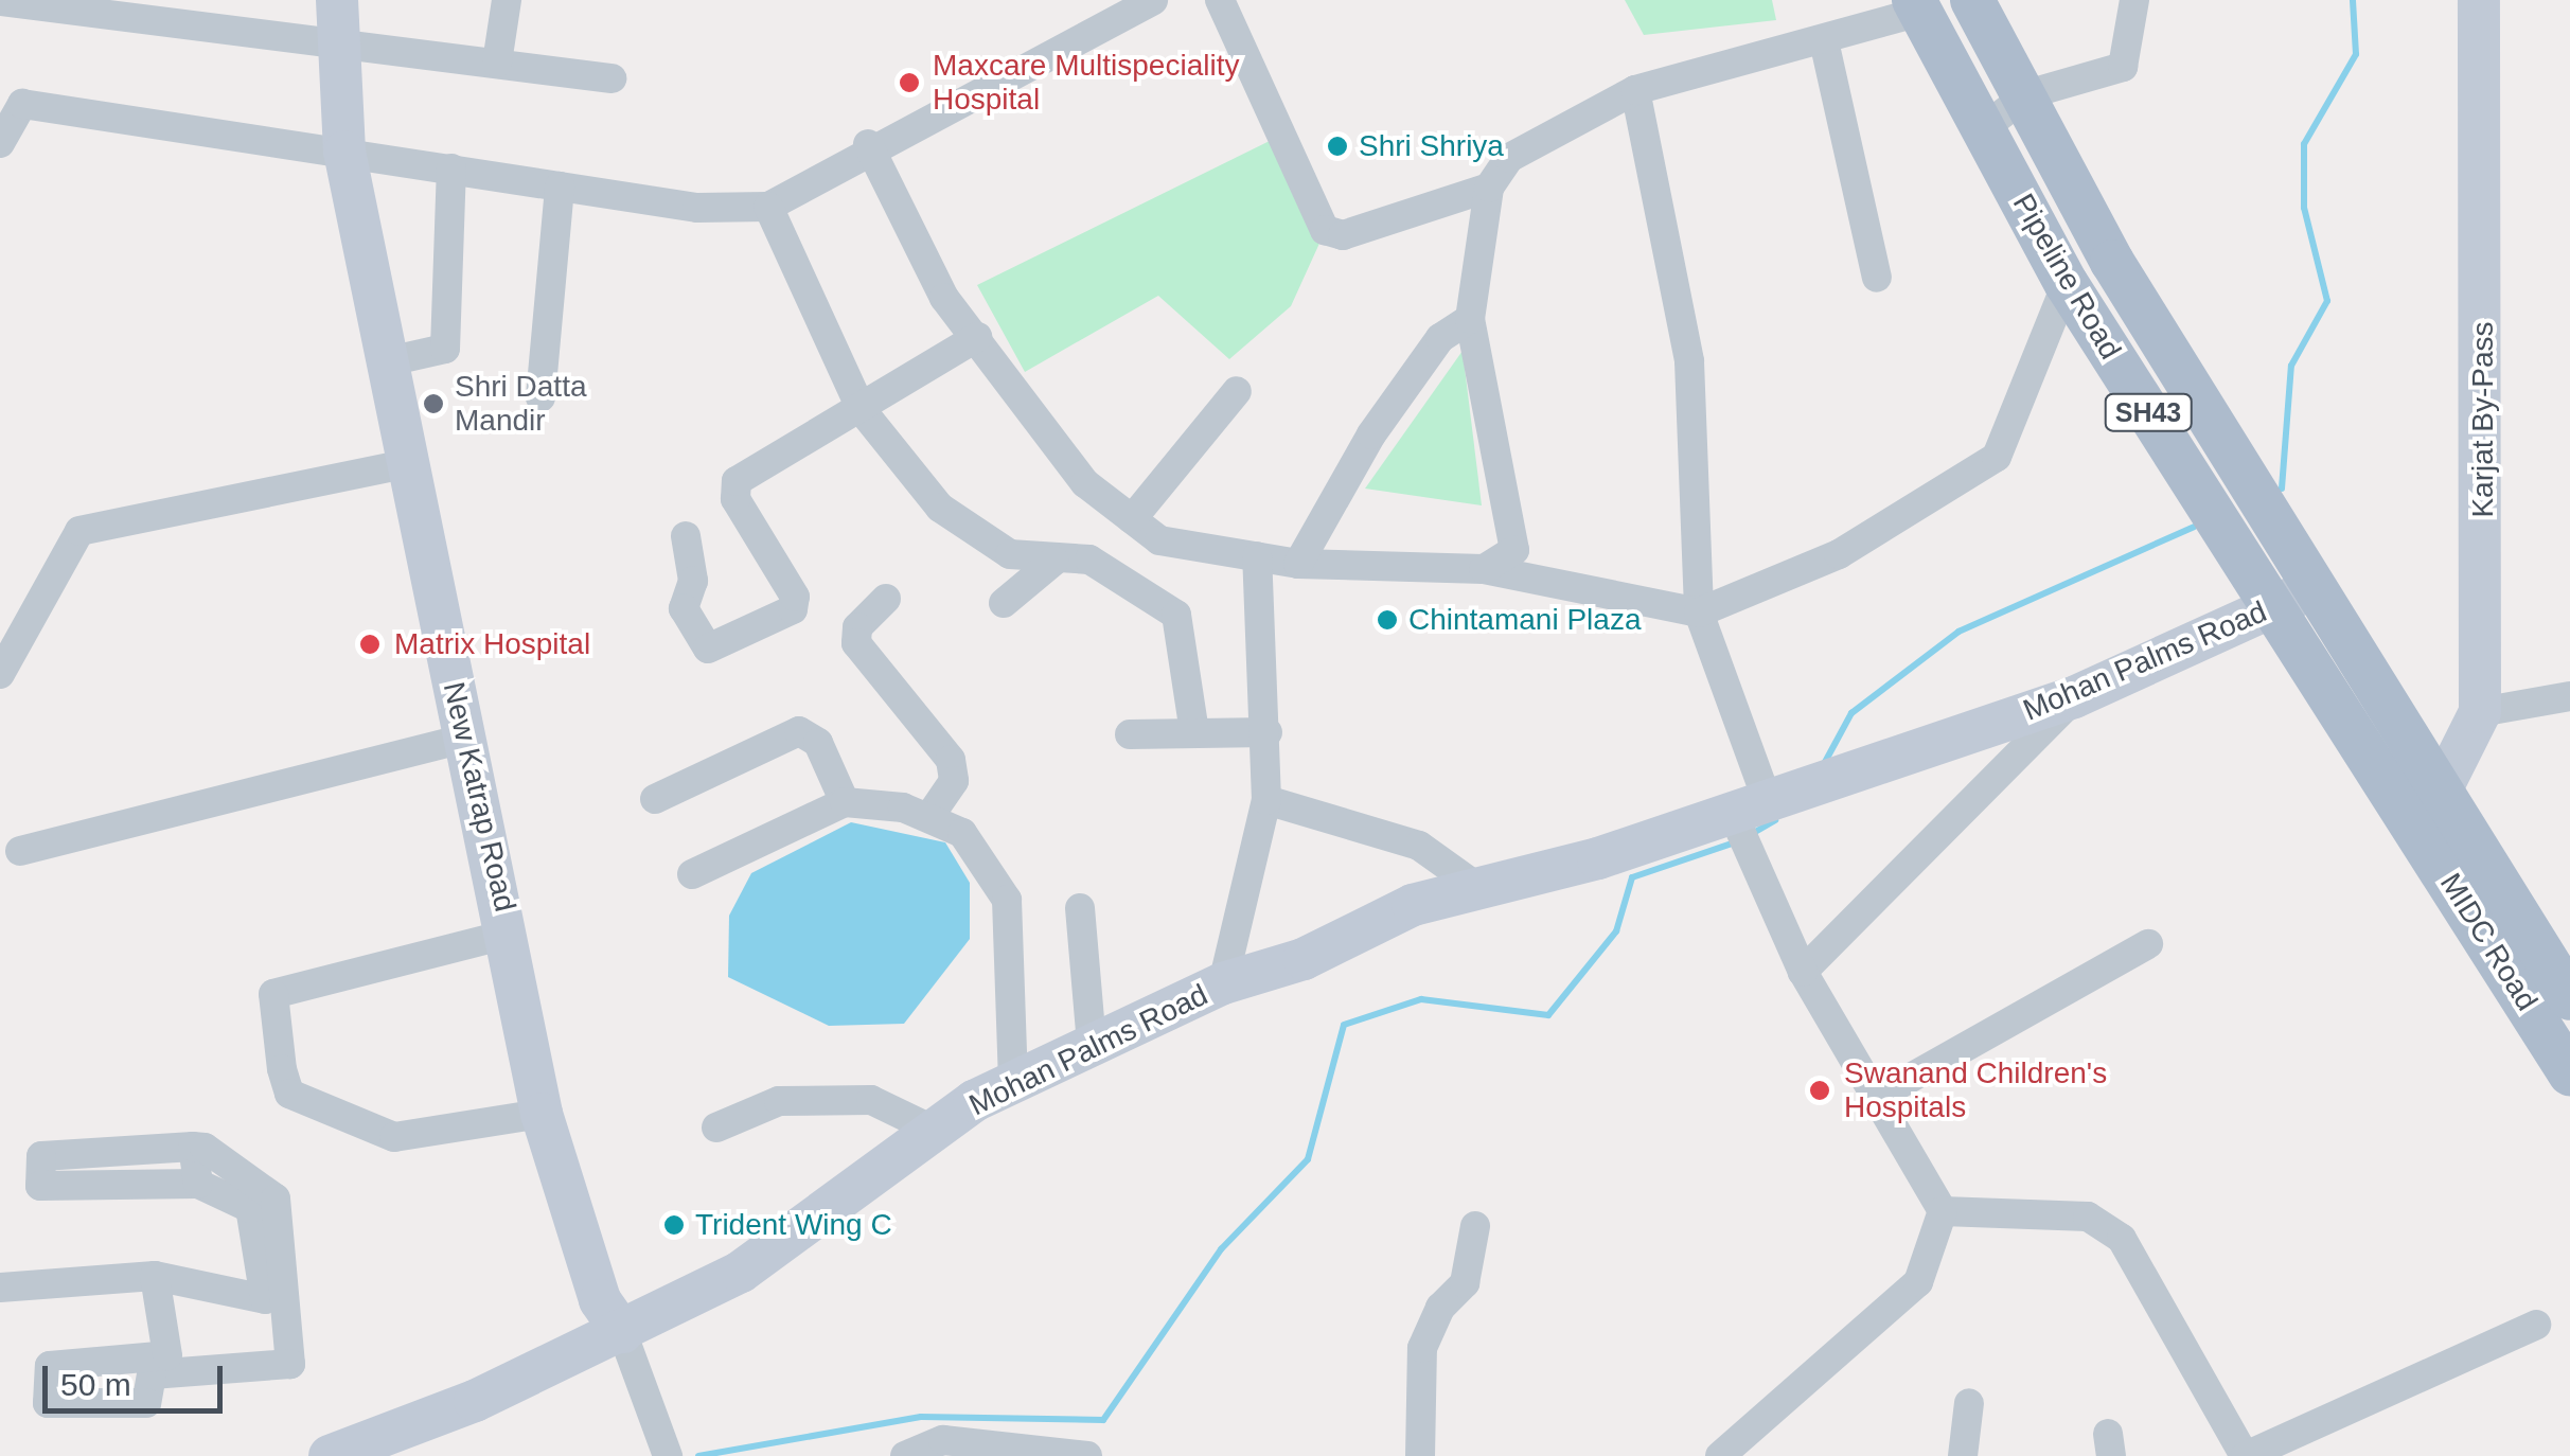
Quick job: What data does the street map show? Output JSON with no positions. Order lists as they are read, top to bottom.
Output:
{
  "streets": {
    "main road": ["Pipeline Road", "SH43", "MIDC Road"],
    "street": ["Karjat By-Pass", "Mohan Palms Road", "New Katrap Road"]
  },
  "crossings": [
    ["Pipeline Road", "Karjat By-Pass"],
    ["Pipeline Road", "Mohan Palms Road"],
    ["Pipeline Road", "MIDC Road"],
    ["Karjat By-Pass", "MIDC Road"],
    ["Mohan Palms Road", "New Katrap Road"]
  ],
  "places": [
    "Maxcare Multispeciality Hospital",
    "Shri Shriya",
    "Shri Datta Mandir",
    "Chintamani Plaza",
    "Matrix Hospital",
    "Swanand Children's Hospitals",
    "Trident Wing C"
  ],
  "scale_bar": "50 m"
}
